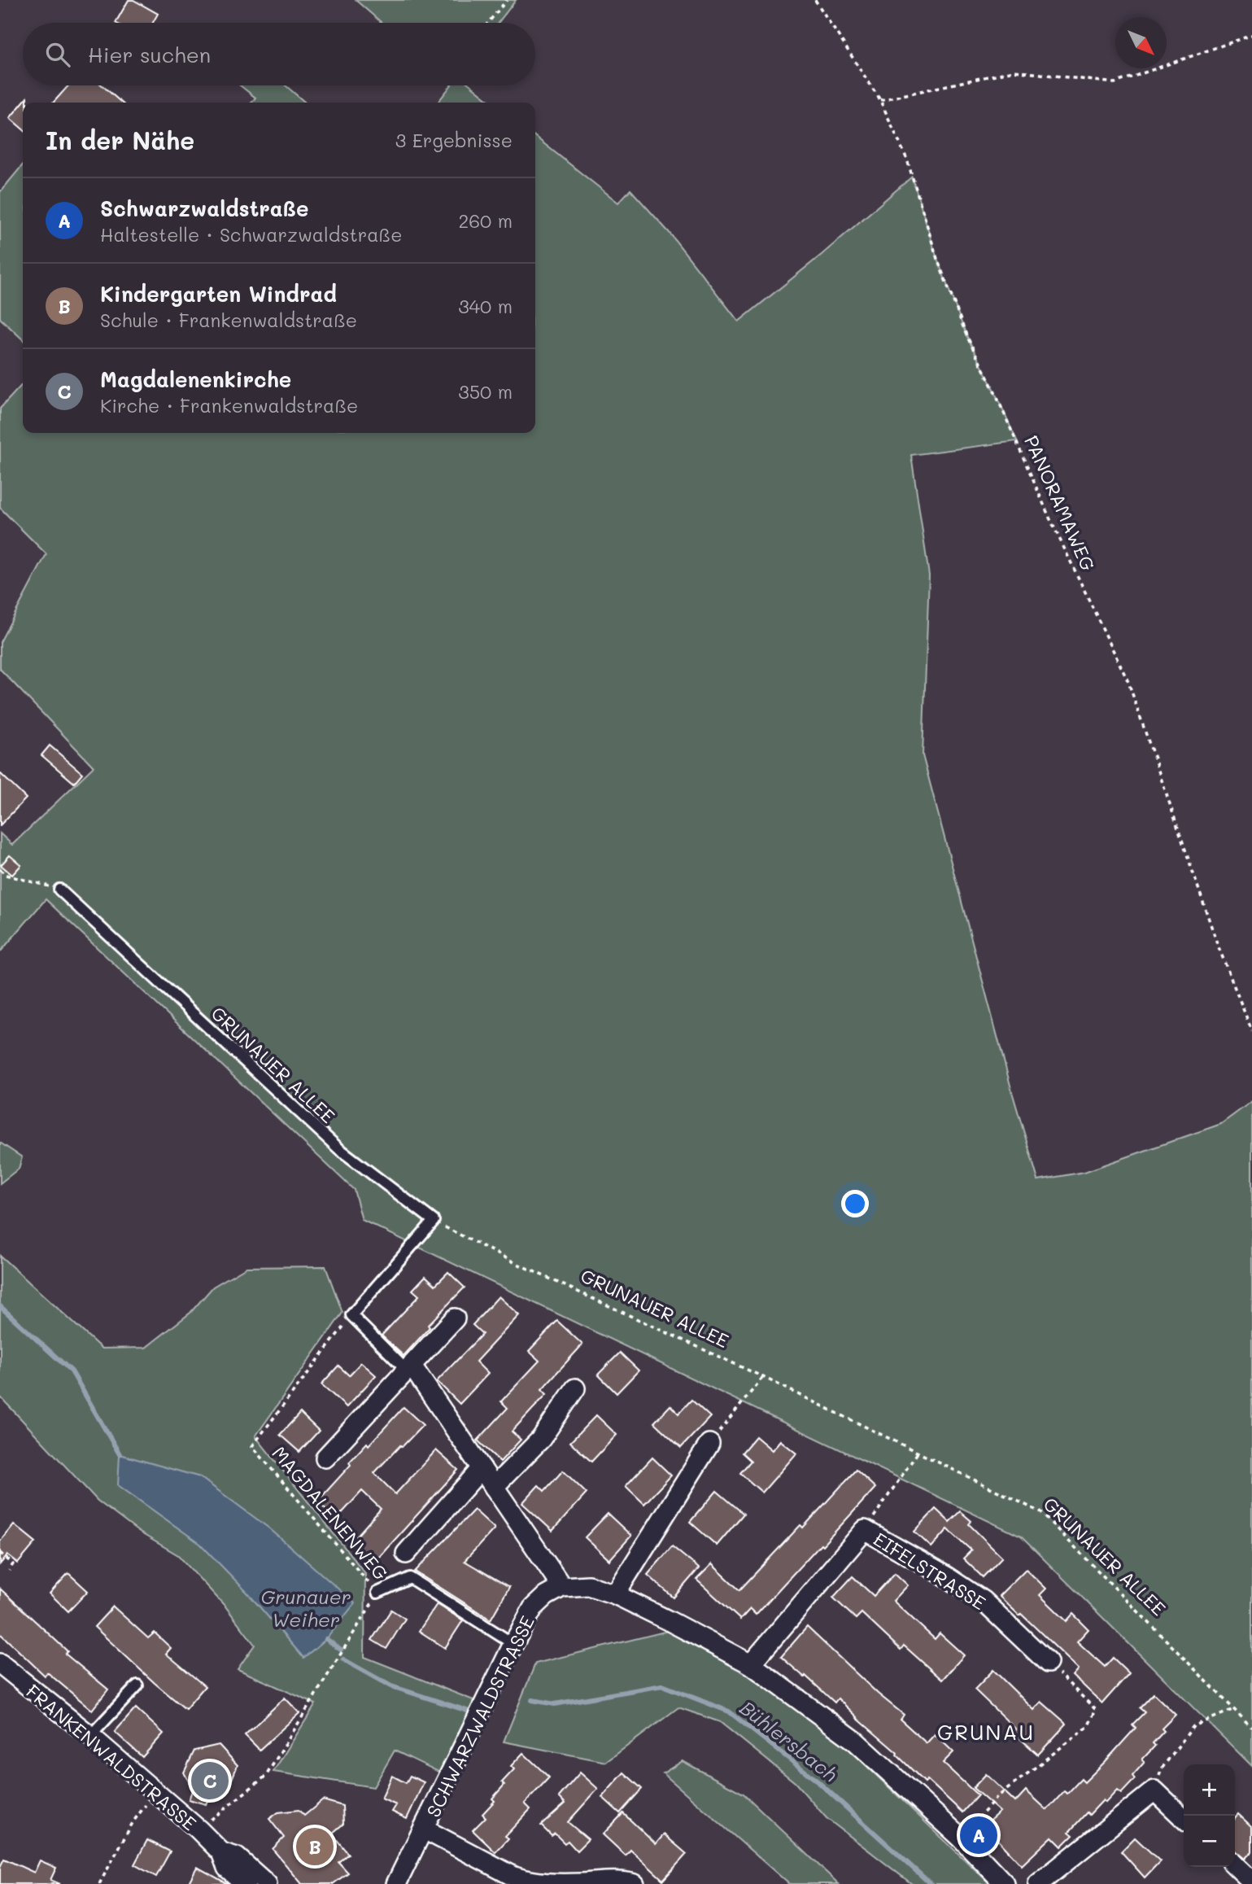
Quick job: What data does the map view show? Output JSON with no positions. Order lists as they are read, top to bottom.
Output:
{
  "streets": {
    "street": ["EIFELSTRASSE", "SCHWARZWALDSTRASSE", "FRANKENWALDSTRASSE"],
    "lane": ["GRUNAUER ALLEE"],
    "path": ["PANORAMAWEG", "MAGDALENENWEG"]
  },
  "crossings": [
    ["MAGDALENENWEG", "FRANKENWALDSTRASSE"]
  ],
  "districts": ["GRUNAU"],
  "water": ["Grunauer Weiher", "Bühlersbach"],
  "north": "bottom right",
  "page": {
    "search": "Hier suchen",
    "heading": ["In der Nähe", "3 Ergebnisse"],
    "list": [
      {
        "mark": "A",
        "name": "Schwarzwaldstraße",
        "note": "Haltestelle · Schwarzwaldstraße",
        "value": "260 m"
      },
      {
        "mark": "B",
        "name": "Kindergarten Windrad",
        "note": "Schule · Frankenwaldstraße",
        "value": "340 m"
      },
      {
        "mark": "C",
        "name": "Magdalenenkirche",
        "note": "Kirche · Frankenwaldstraße",
        "value": "350 m"
      }
    ],
    "pins": ["C", "A", "B"],
    "map_buttons": ["+", "−"]
  }
}
